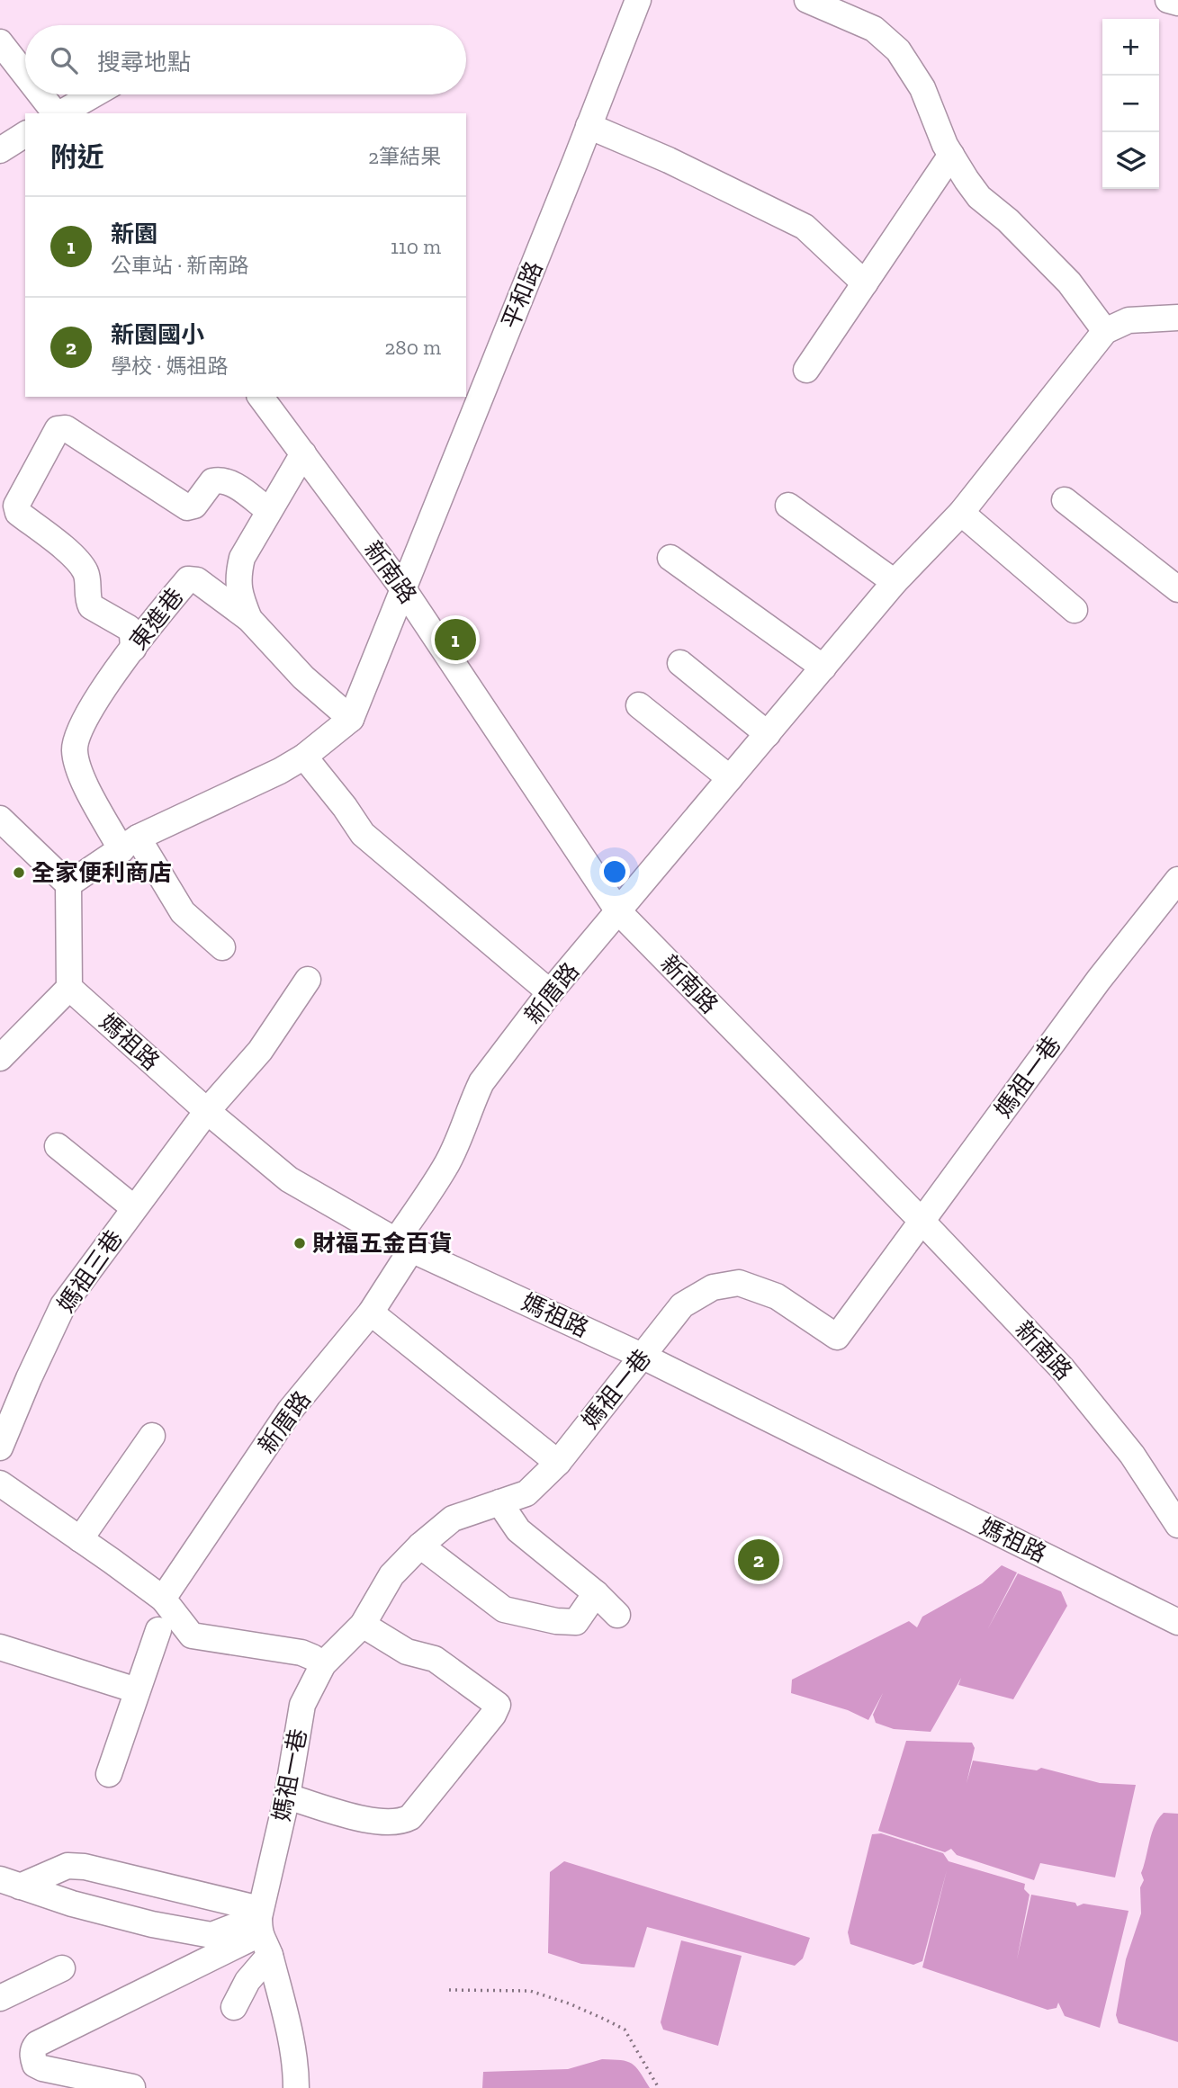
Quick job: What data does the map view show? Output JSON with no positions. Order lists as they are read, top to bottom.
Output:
{
  "streets": {
    "street": [
      "平和路",
      "新南路",
      "東進巷",
      "新厝路",
      "媽祖路",
      "媽祖一巷",
      "媽祖三巷"
    ]
  },
  "crossings": [
    ["平和路", "新南路"],
    ["平和路", "東進巷"],
    ["新南路", "新厝路"],
    ["新南路", "媽祖一巷"],
    ["新厝路", "媽祖路"],
    ["媽祖路", "媽祖一巷"],
    ["媽祖路", "媽祖三巷"]
  ],
  "places": ["全家便利商店", "財福五金百貨"],
  "page": {
    "map_buttons": ["+", "−"],
    "search": "搜尋地點",
    "heading": ["附近", "2筆結果"],
    "list": [
      {
        "mark": "1",
        "name": "新園",
        "note": "公車站 · 新南路",
        "value": "110 m"
      },
      {
        "mark": "2",
        "name": "新園國小",
        "note": "學校 · 媽祖路",
        "value": "280 m"
      }
    ],
    "pins": ["1", "2"]
  }
}
